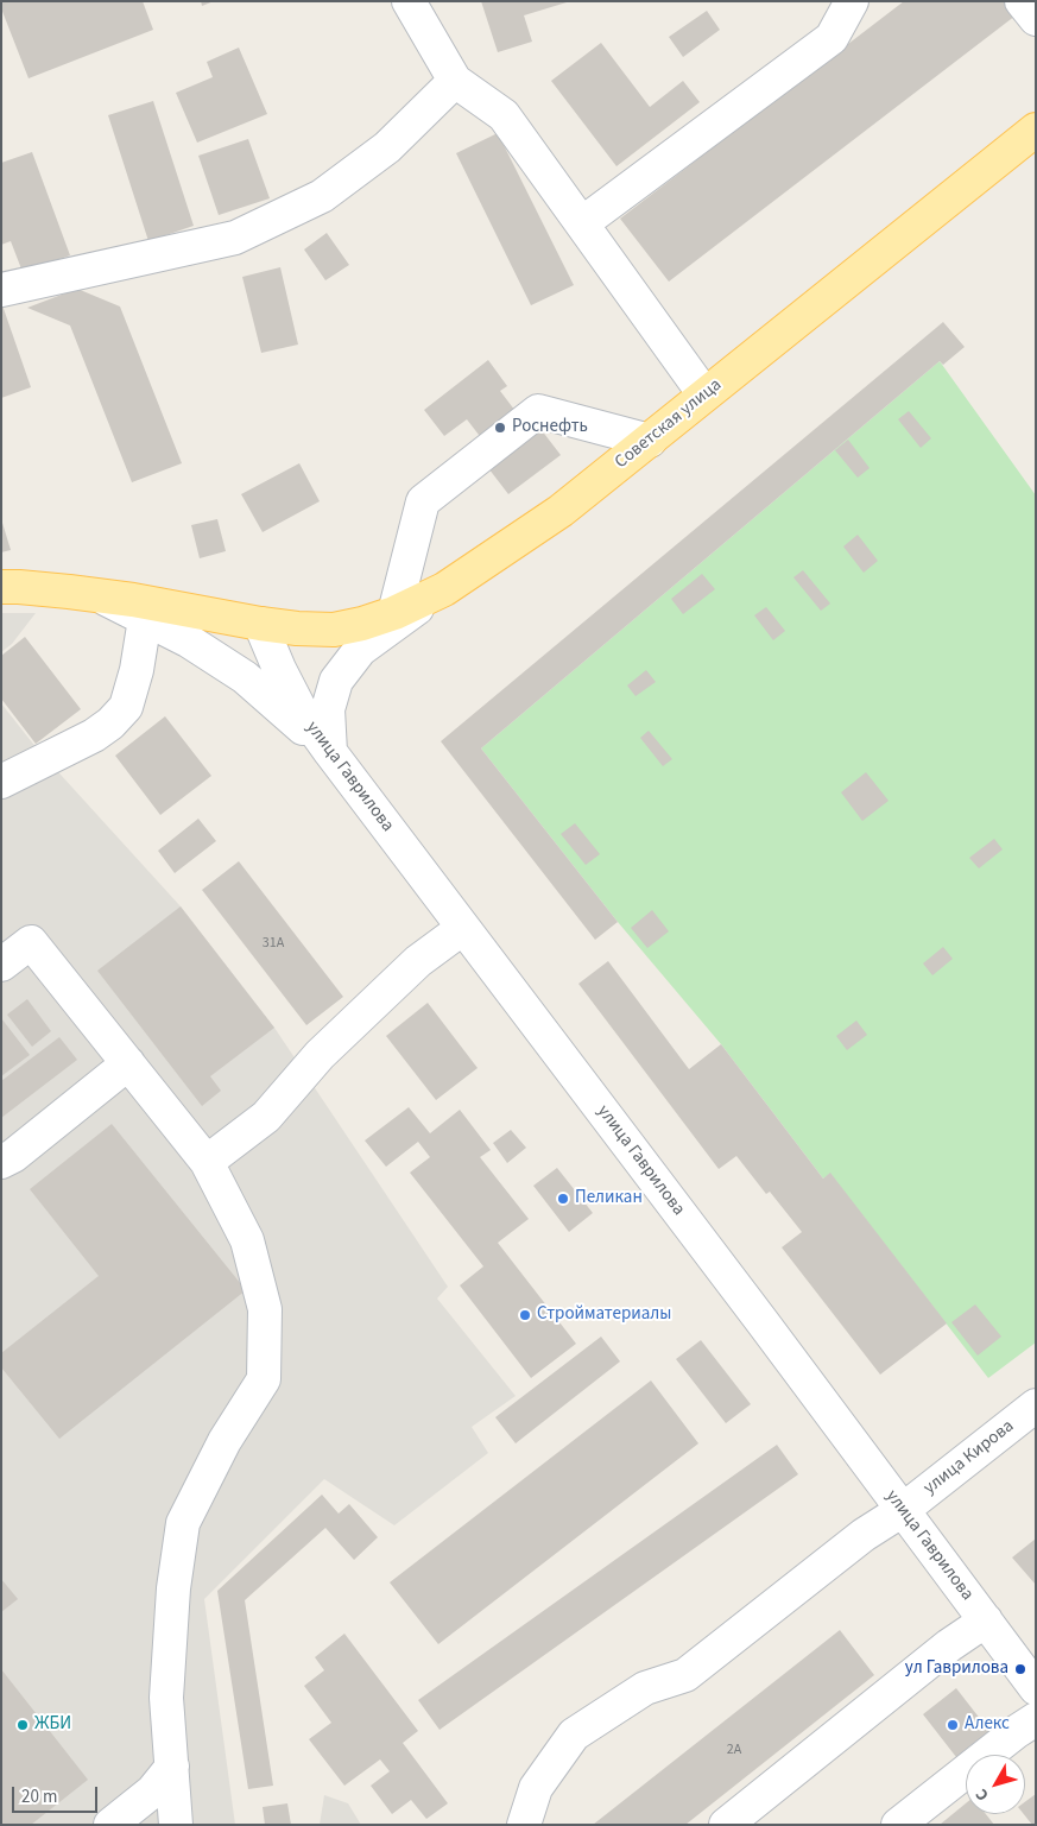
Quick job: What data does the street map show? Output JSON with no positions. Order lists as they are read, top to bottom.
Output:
{
  "streets": {
    "main road": ["Советская улица"],
    "street": ["улица Гаврилова", "улица Кирова"]
  },
  "crossings": [
    ["Советская улица", "улица Гаврилова"],
    ["улица Гаврилова", "улица Кирова"]
  ],
  "places": [
    "Роснефть",
    "Пеликан",
    "Стройматериалы",
    "ул Гаврилова",
    "ЖБИ",
    "Алекс"
  ],
  "house_numbers": ["31А", "2А"],
  "scale_bar": "20 m",
  "north": "bottom left"
}
